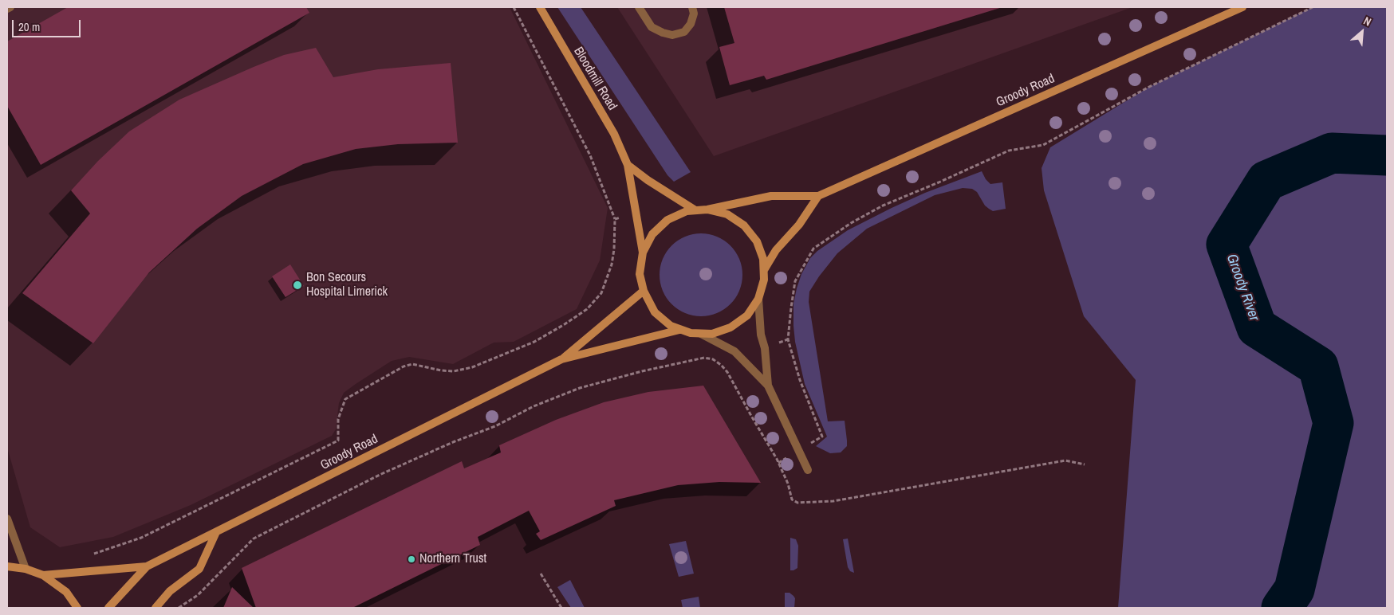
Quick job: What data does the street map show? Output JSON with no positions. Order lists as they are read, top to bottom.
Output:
{
  "streets": {
    "street": ["Bloodmill Road", "Groody Road"]
  },
  "water": ["Groody River"],
  "places": ["Bon Secours Hospital Limerick", "Northern Trust"],
  "scale_bar": "20 m",
  "north": "top right"
}
